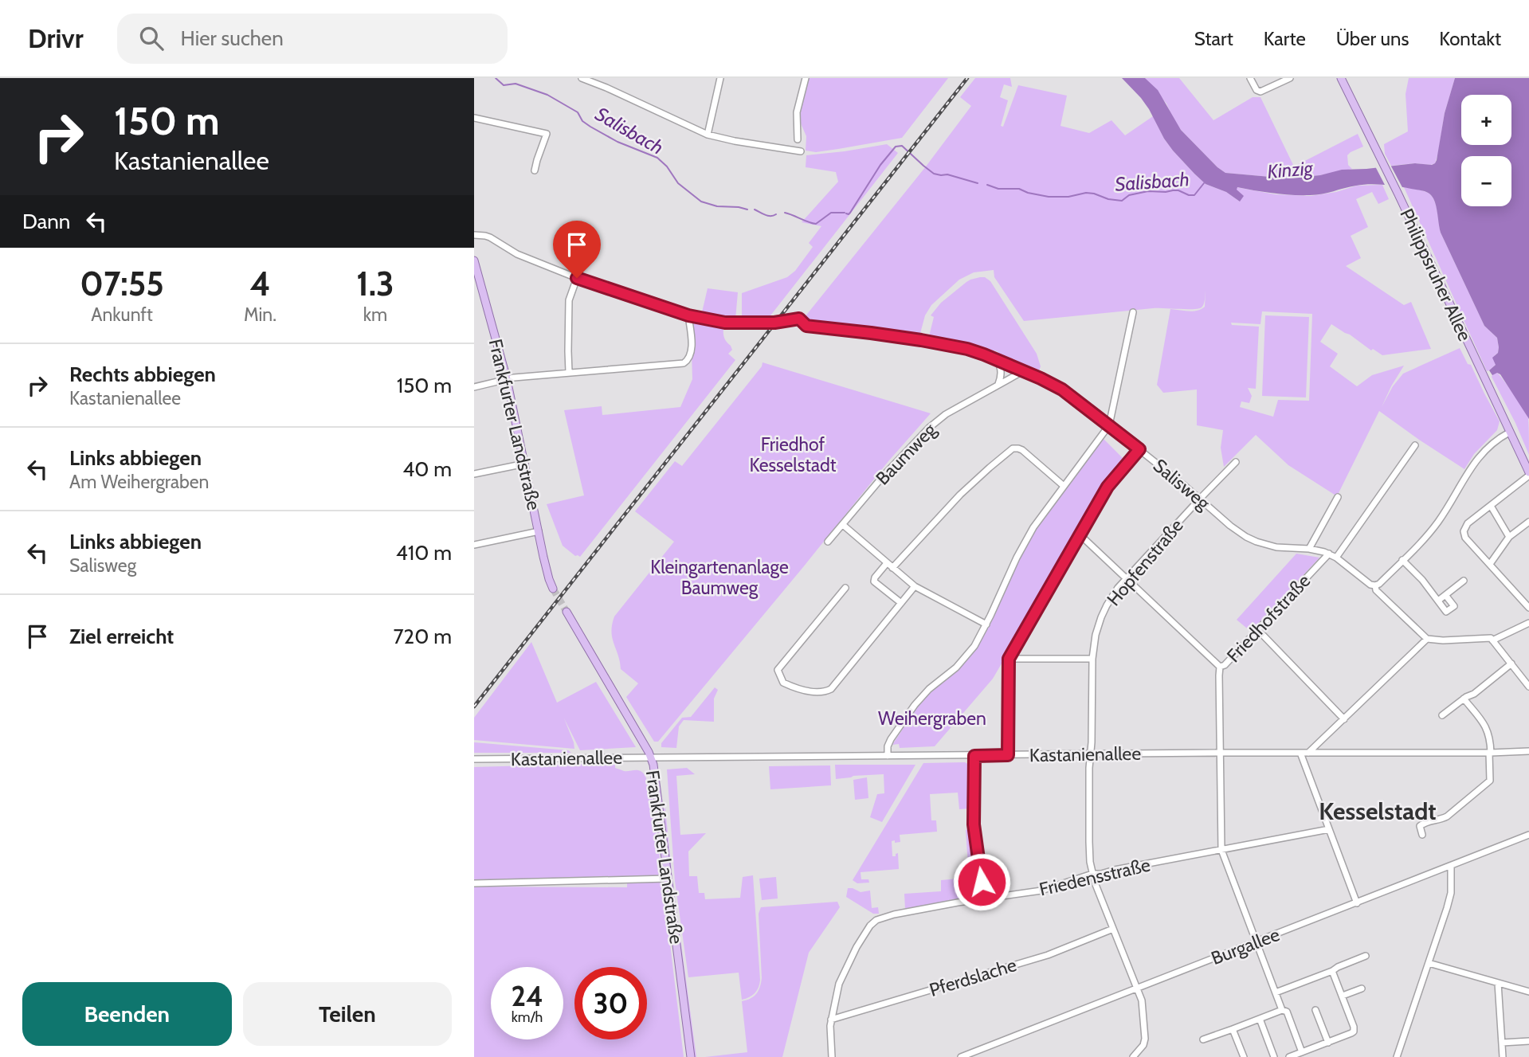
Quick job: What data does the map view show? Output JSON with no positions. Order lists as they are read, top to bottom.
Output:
{
  "streets": {
    "main road": ["Philippsruher Allee", "Frankfurter Landstraße"],
    "street": [
      "Baumweg",
      "Salisweg",
      "Hopfenstraße",
      "Friedhofstraße",
      "Kastanienallee",
      "Friedensstraße",
      "Burgallee",
      "Pferdslache"
    ]
  },
  "crossings": [
    ["Frankfurter Landstraße", "Kastanienallee"],
    ["Baumweg", "Salisweg"],
    ["Salisweg", "Hopfenstraße"],
    ["Salisweg", "Friedhofstraße"],
    ["Hopfenstraße", "Kastanienallee"],
    ["Hopfenstraße", "Friedensstraße"],
    ["Hopfenstraße", "Burgallee"],
    ["Hopfenstraße", "Pferdslache"],
    ["Friedhofstraße", "Kastanienallee"],
    ["Friedhofstraße", "Friedensstraße"],
    ["Friedensstraße", "Pferdslache"]
  ],
  "districts": ["Kesselstadt"],
  "water": ["Salisbach", "Kinzig"],
  "parks": ["Friedhof Kesselstadt", "Kleingartenanlage Baumweg", "Weihergraben"],
  "page": {
    "header": "Drivr",
    "search": "Hier suchen",
    "nav": [
      "Start",
      "Karte",
      "Über uns",
      "Kontakt"
    ],
    "turn": ["150 m", "Kastanienallee"],
    "map_buttons": ["+", "−"],
    "then": "Dann",
    "eta": [
      "07:55",
      "Ankunft",
      "4",
      "Min.",
      "1.3",
      "km"
    ],
    "list": [
      {
        "name": "Rechts abbiegen",
        "note": "Kastanienallee",
        "value": "150 m"
      },
      {
        "name": "Links abbiegen",
        "note": "Am Weihergraben",
        "value": "40 m"
      },
      {
        "name": "Links abbiegen",
        "note": "Salisweg",
        "value": "410 m"
      },
      {
        "name": "Ziel erreicht",
        "value": "720 m"
      }
    ],
    "speed": "24 km/h",
    "limit": "30",
    "buttons": ["Beenden", "Teilen"]
  }
}
